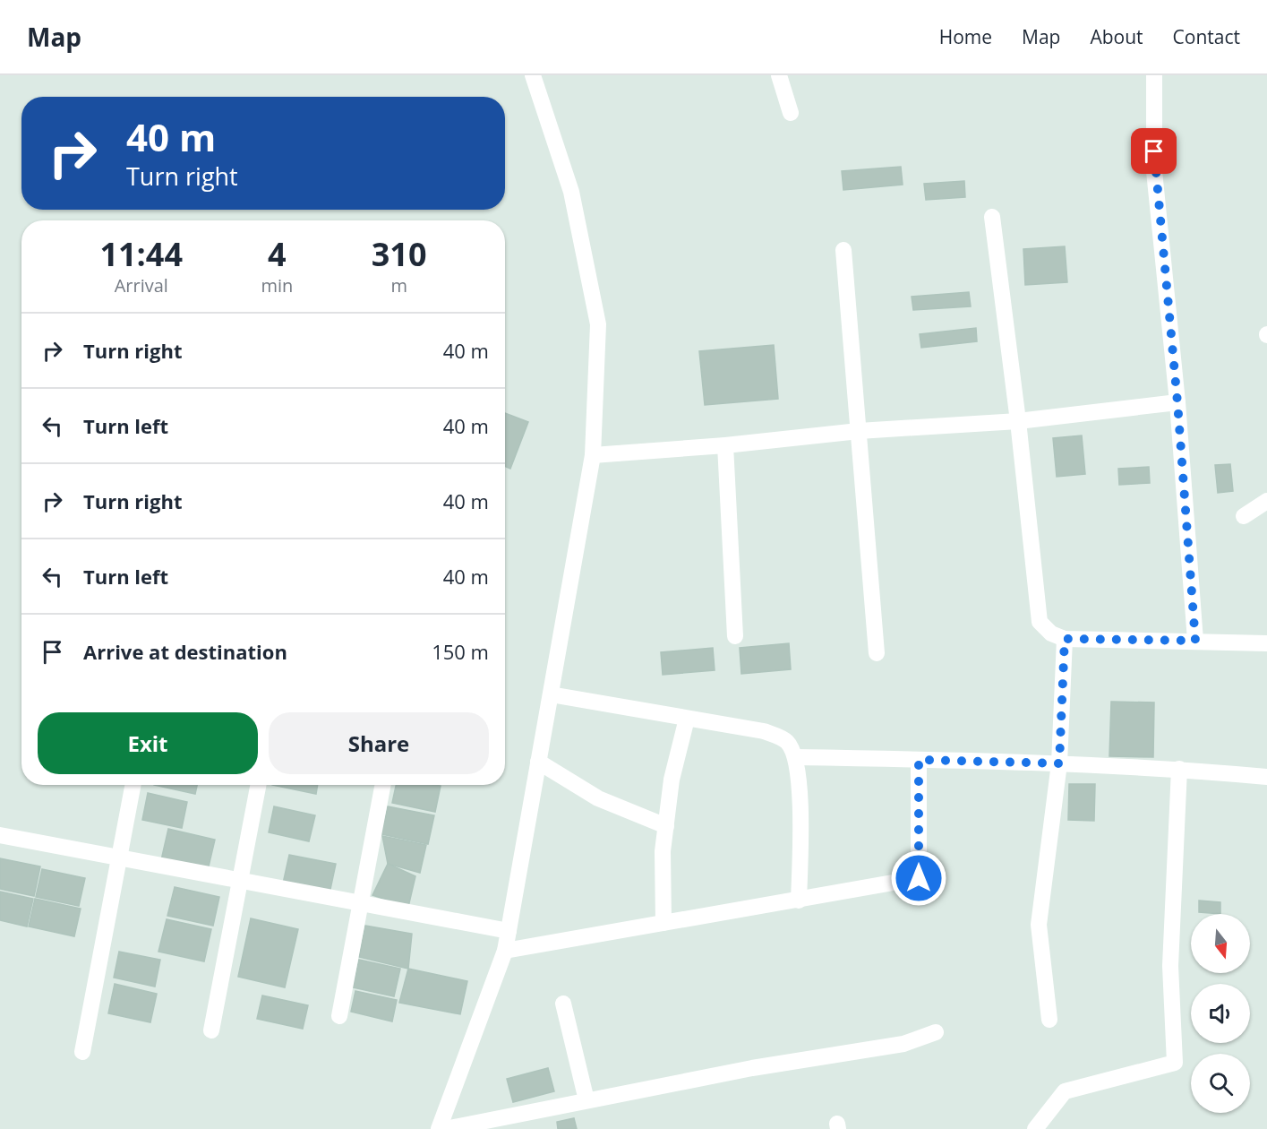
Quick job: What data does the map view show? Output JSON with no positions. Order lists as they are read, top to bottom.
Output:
{
  "north": "bottom",
  "page": {
    "header": "Map",
    "nav": [
      "Home",
      "Map",
      "About",
      "Contact"
    ],
    "turn": ["40 m", "Turn right"],
    "eta": [
      "11:44",
      "Arrival",
      "4",
      "min",
      "310",
      "m"
    ],
    "list": [
      {
        "name": "Turn right",
        "value": "40 m"
      },
      {
        "name": "Turn left",
        "value": "40 m"
      },
      {
        "name": "Turn right",
        "value": "40 m"
      },
      {
        "name": "Turn left",
        "value": "40 m"
      },
      {
        "name": "Arrive at destination",
        "value": "150 m"
      }
    ],
    "buttons": ["Exit", "Share"]
  }
}
